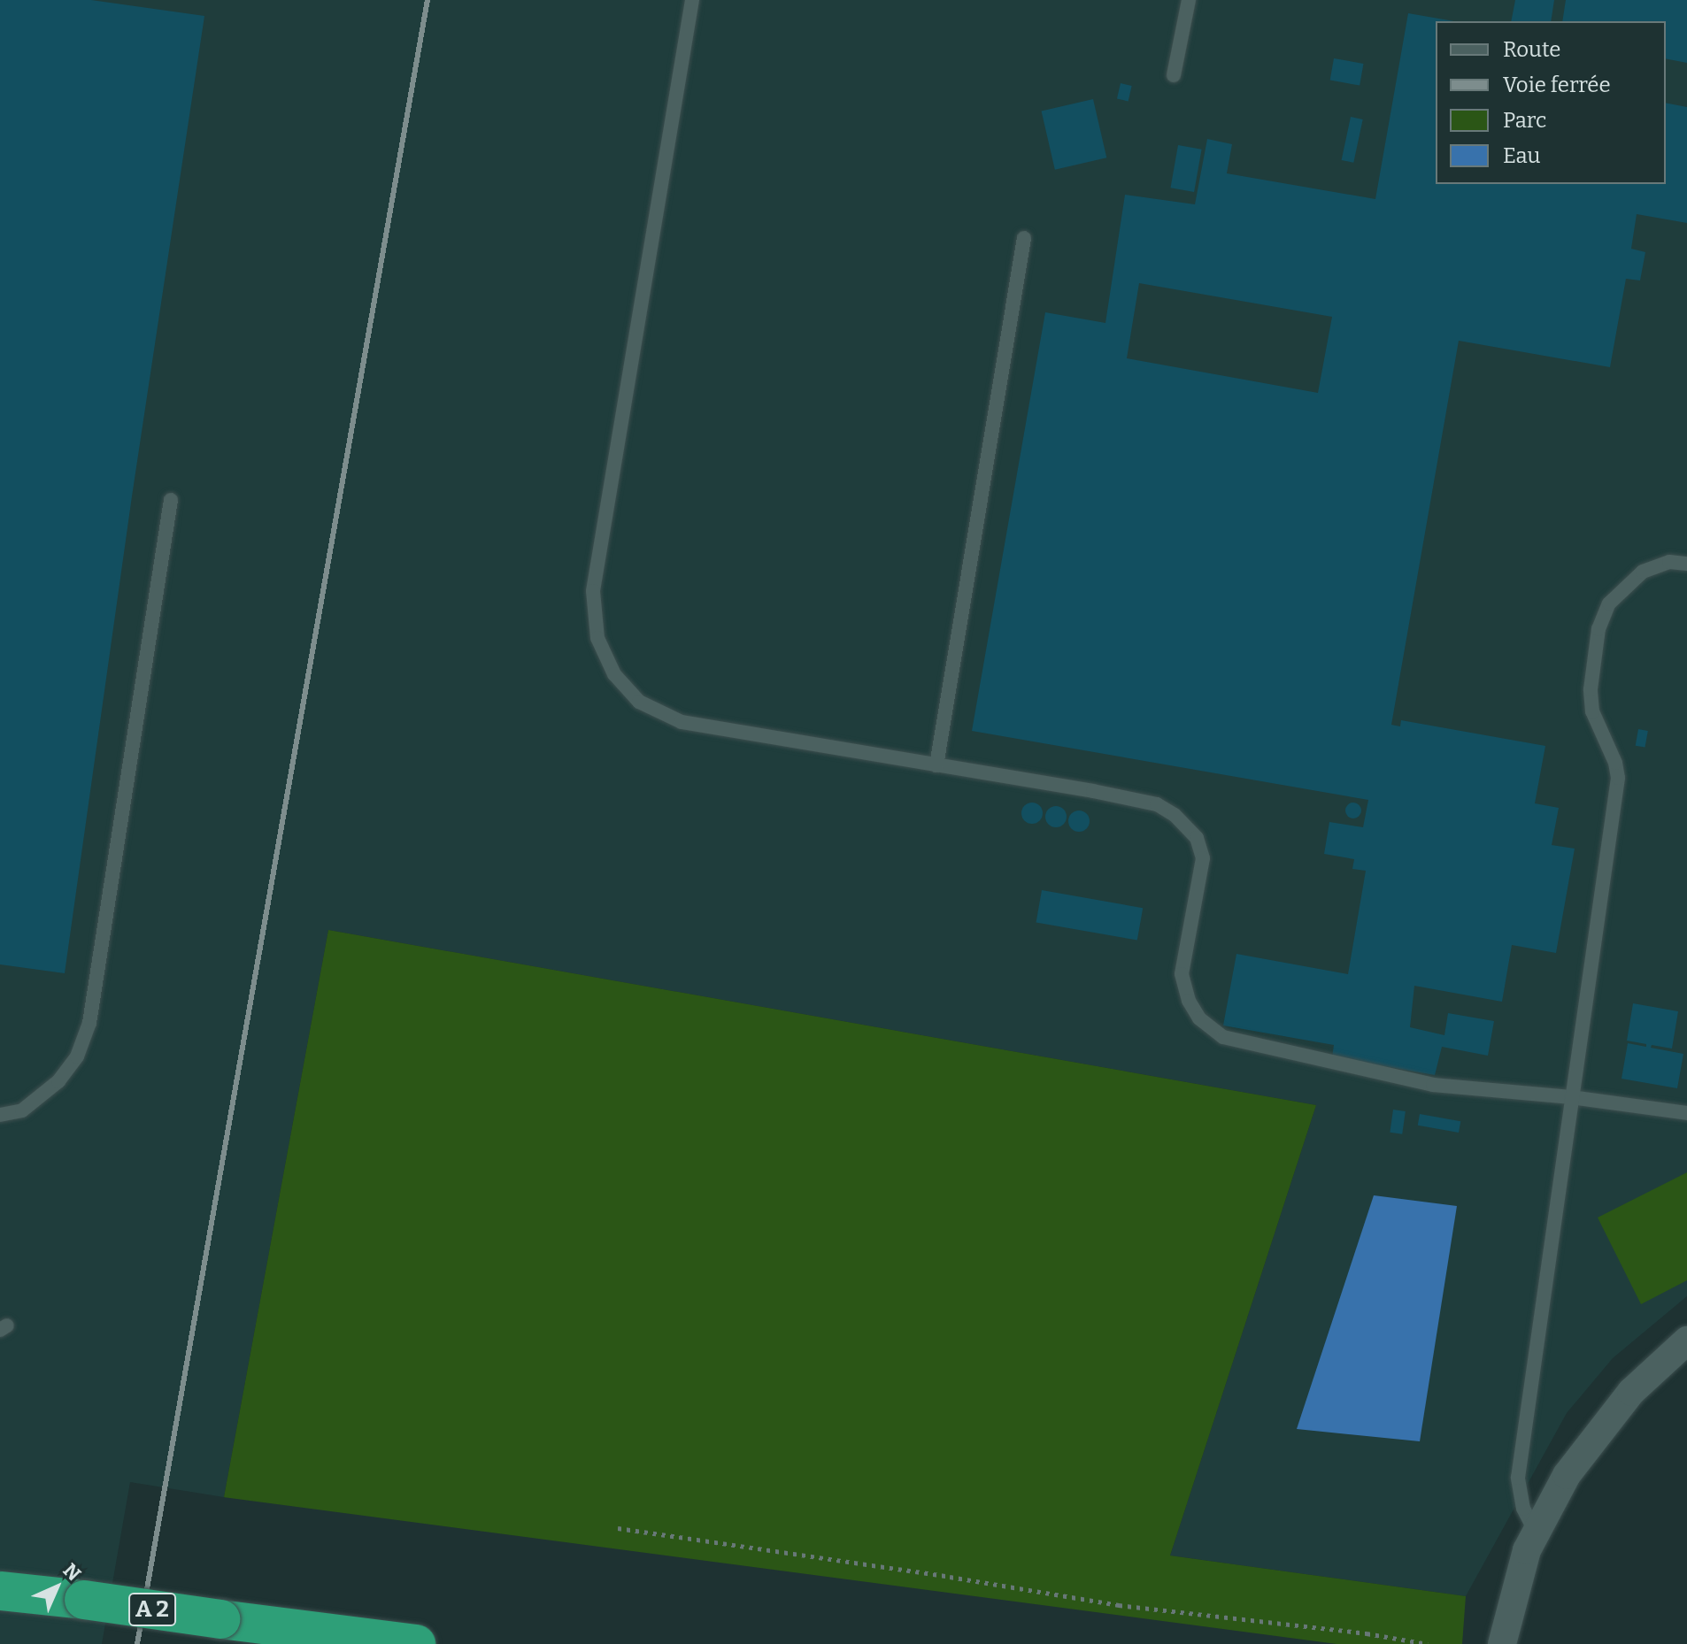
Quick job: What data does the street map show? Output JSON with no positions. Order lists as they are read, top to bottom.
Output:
{
  "streets": {
    "highway": ["A 2"]
  },
  "legend": [
    "Route",
    "Voie ferrée",
    "Parc",
    "Eau"
  ],
  "north": "top right"
}
